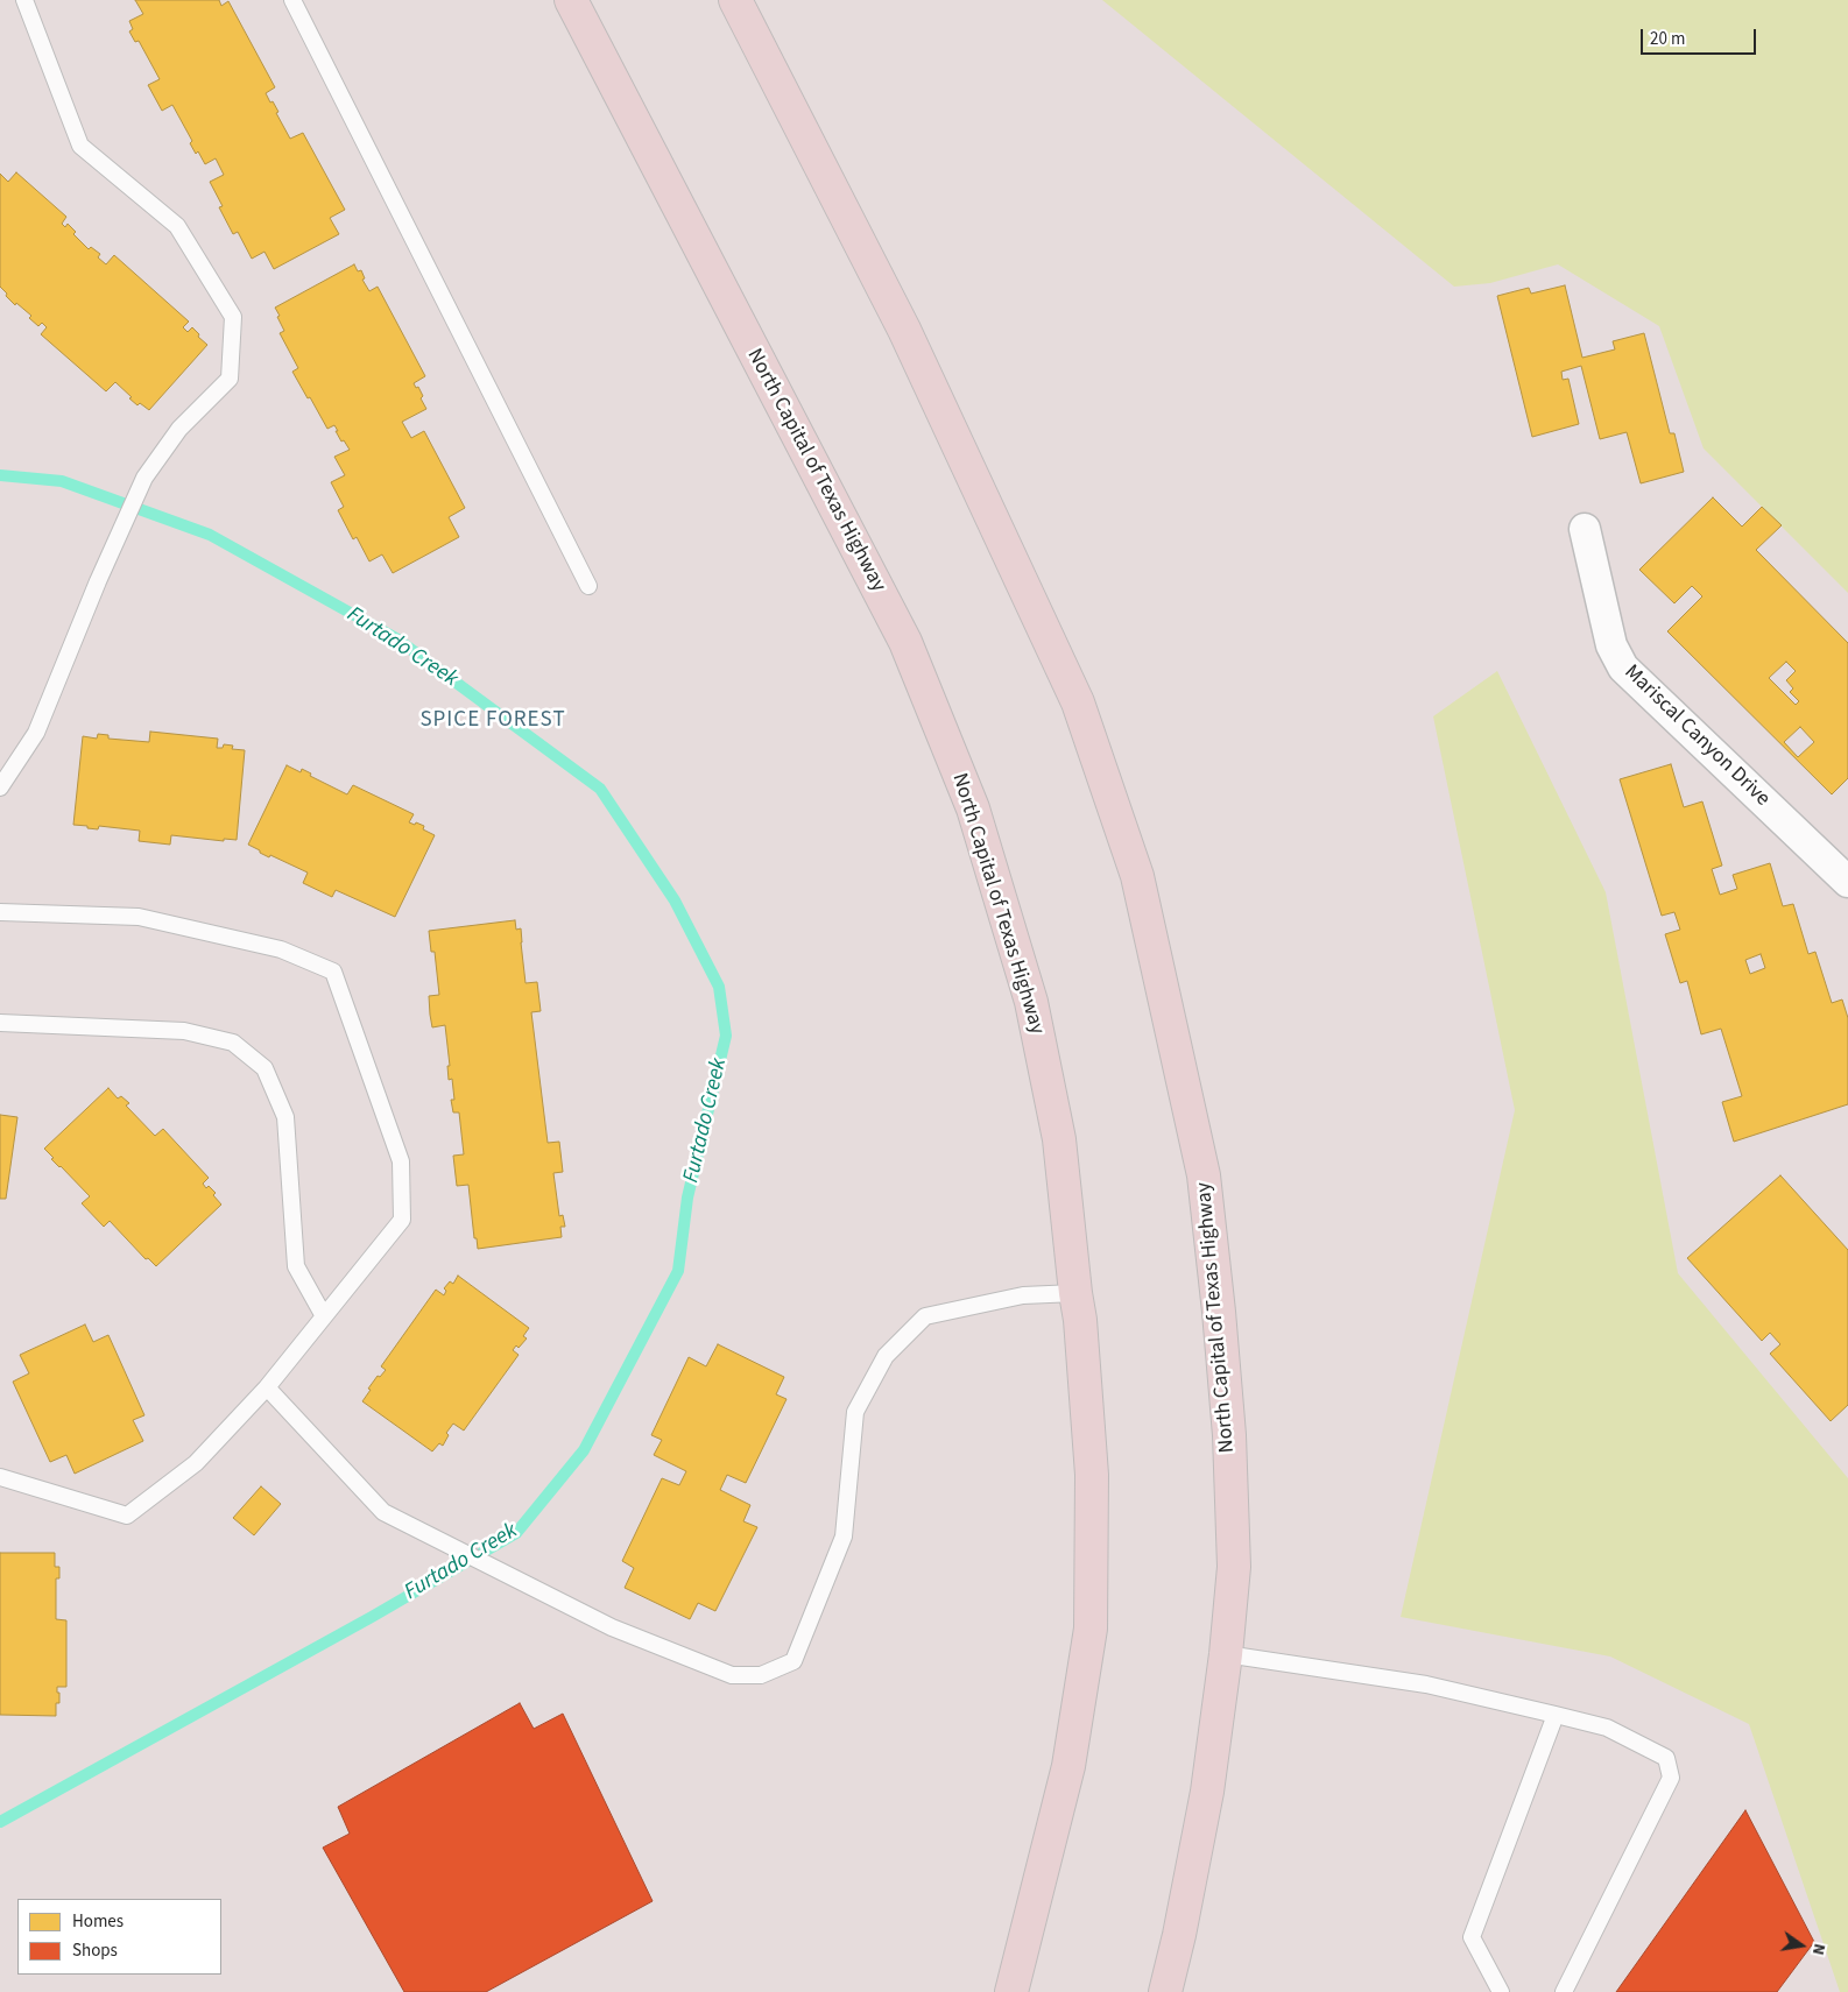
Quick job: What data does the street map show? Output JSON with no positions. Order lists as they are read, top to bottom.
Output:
{
  "streets": {
    "highway": ["North Capital of Texas Highway"],
    "street": ["Mariscal Canyon Drive"]
  },
  "districts": ["SPICE FOREST"],
  "water": ["Furtado Creek"],
  "legend": ["Homes", "Shops"],
  "scale_bar": "20 m",
  "north": "right"
}
